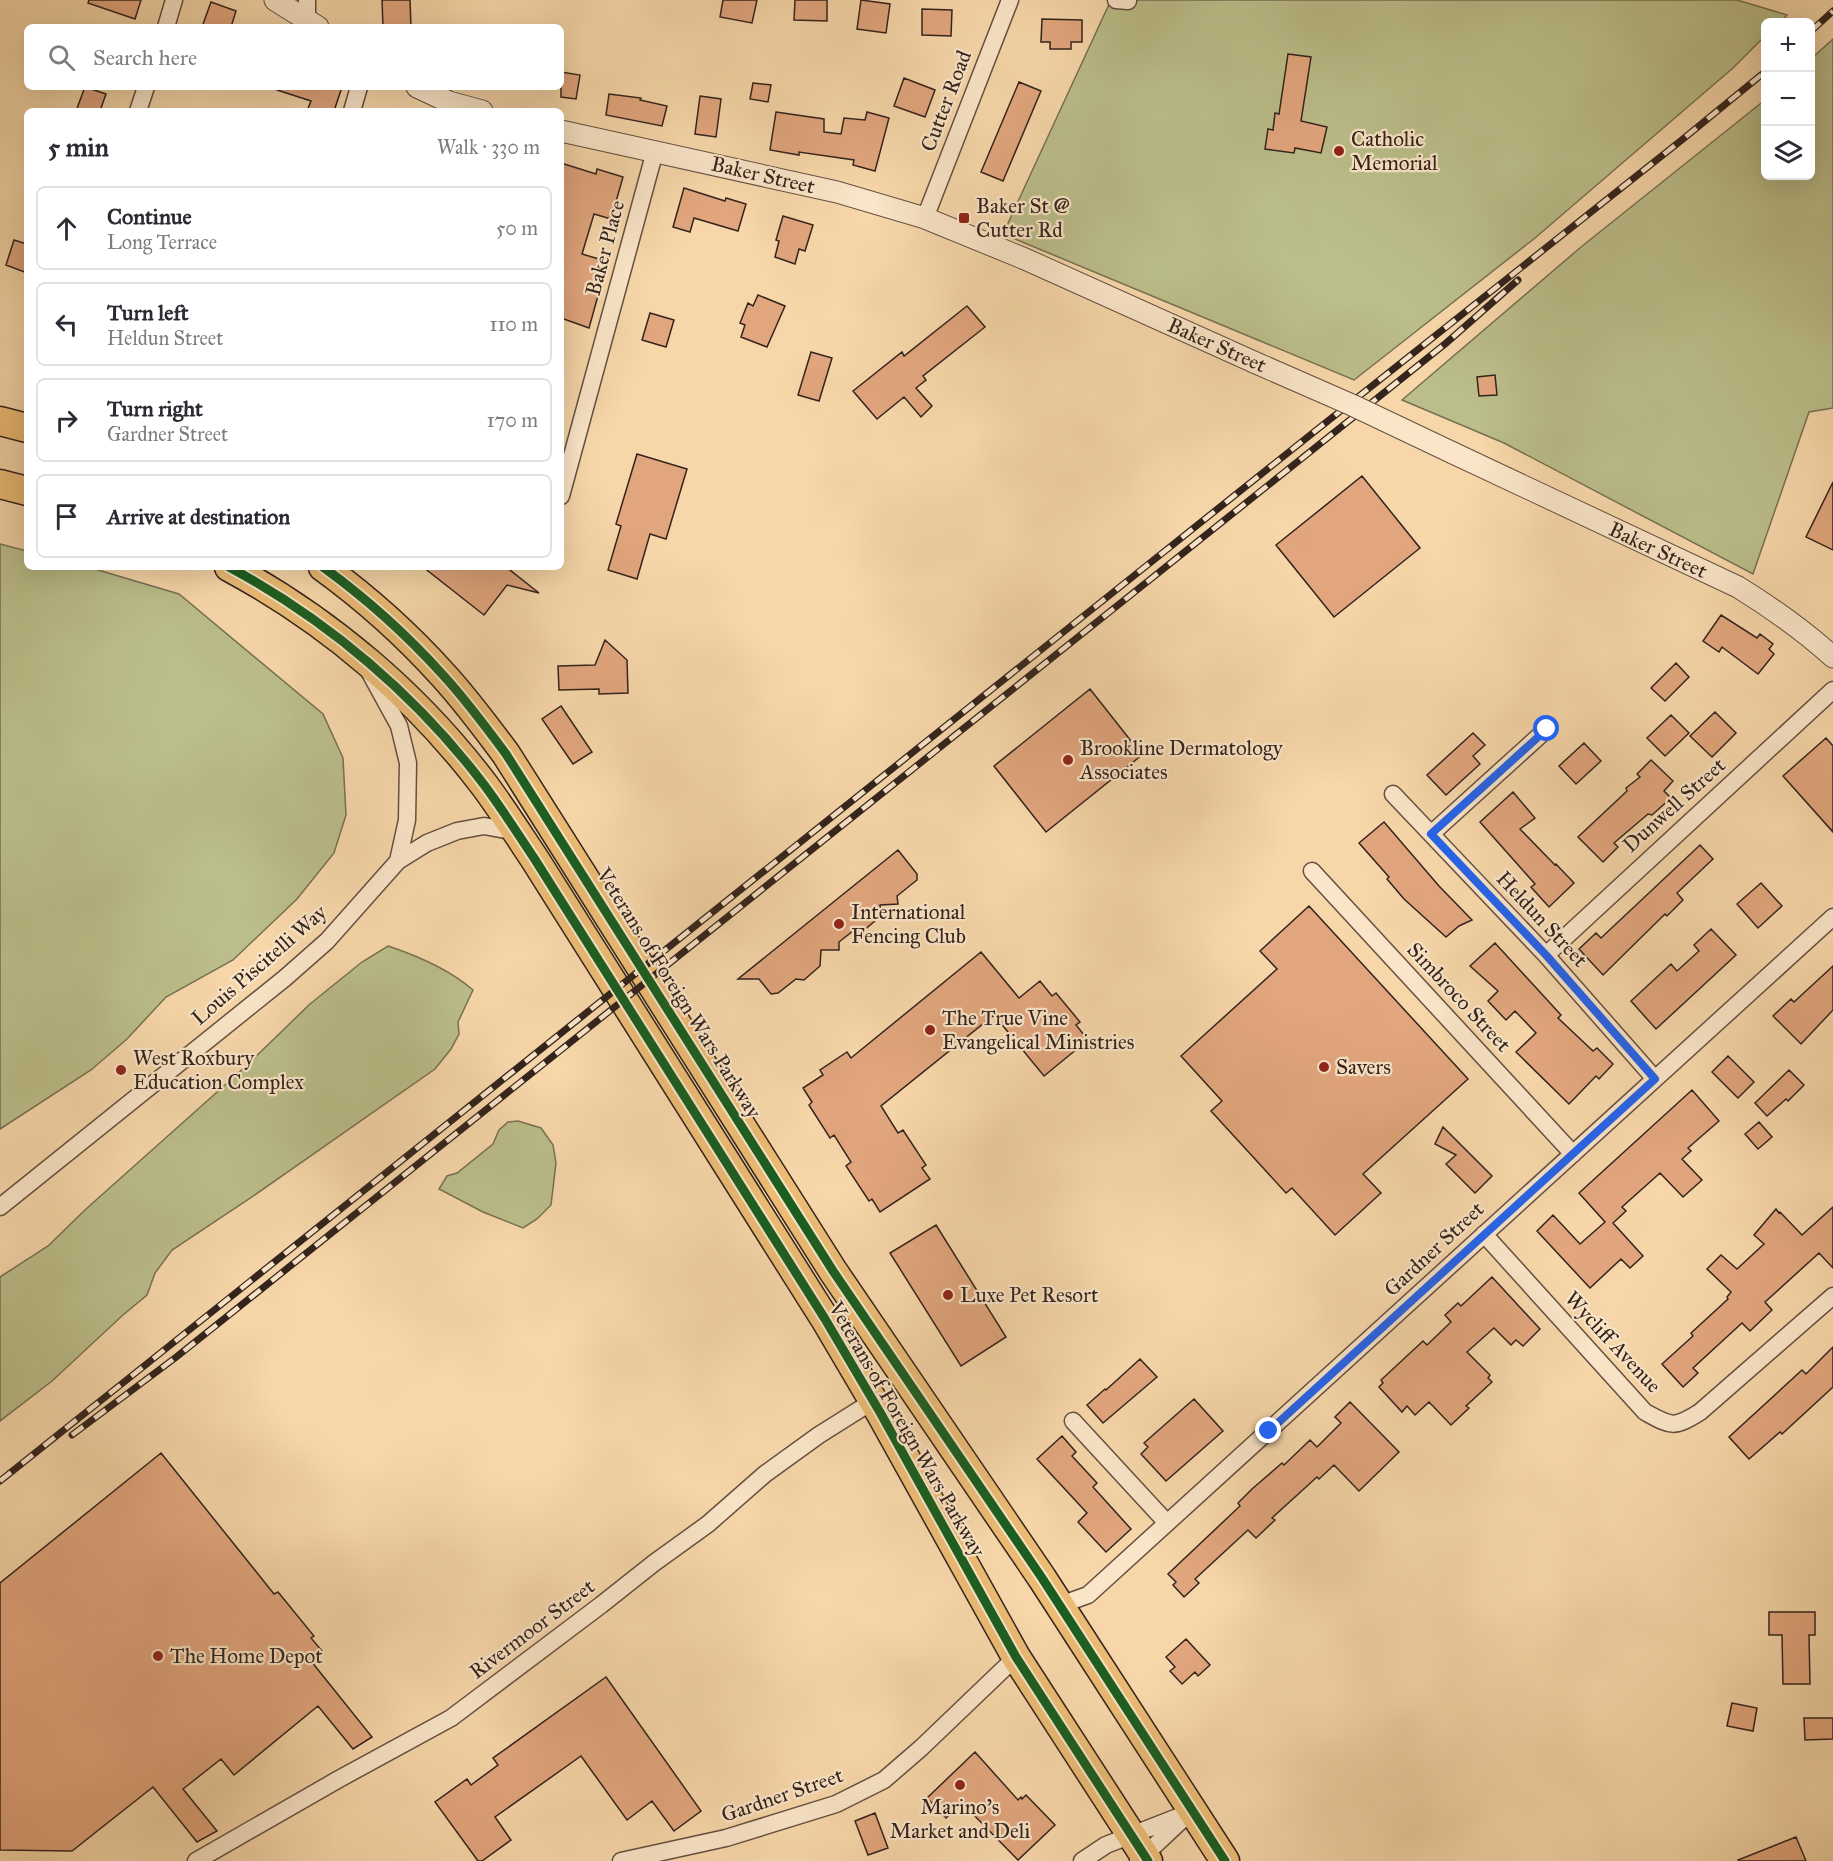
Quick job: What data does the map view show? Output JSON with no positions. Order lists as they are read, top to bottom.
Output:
{
  "streets": {
    "highway": ["Veterans of Foreign Wars Parkway"],
    "street": [
      "Cutter Road",
      "Baker Street",
      "Baker Place",
      "Dunwell Street",
      "Heldun Street",
      "Louis Piscitelli Way",
      "Simbroco Street",
      "Gardner Street",
      "Wycliff Avenue",
      "Rivermoor Street"
    ]
  },
  "crossings": [
    ["Cutter Road", "Baker Street"],
    ["Baker Street", "Baker Place"],
    ["Dunwell Street", "Heldun Street"],
    ["Heldun Street", "Gardner Street"],
    ["Louis Piscitelli Way", "Veterans of Foreign Wars Parkway"],
    ["Veterans of Foreign Wars Parkway", "Gardner Street"],
    ["Veterans of Foreign Wars Parkway", "Rivermoor Street"],
    ["Simbroco Street", "Gardner Street"],
    ["Gardner Street", "Wycliff Avenue"]
  ],
  "places": {
    "other": [
      "Catholic Memorial",
      "Brookline Dermatology Associates",
      "International Fencing Club",
      "The True Vine Evangelical Ministries",
      "Savers",
      "West Roxbury Education Complex",
      "Luxe Pet Resort",
      "The Home Depot",
      "Marino's Market and Deli"
    ],
    "transit": ["Baker St @ Cutter Rd"]
  },
  "page": {
    "map_buttons": ["+", "−"],
    "search": "Search here",
    "heading": ["5 min", "Walk · 330 m"],
    "list": [
      ["Continue", "Long Terrace", "50 m"],
      ["Turn left", "Heldun Street", "110 m"],
      ["Turn right", "Gardner Street", "170 m"],
      "Arrive at destination"
    ]
  }
}
